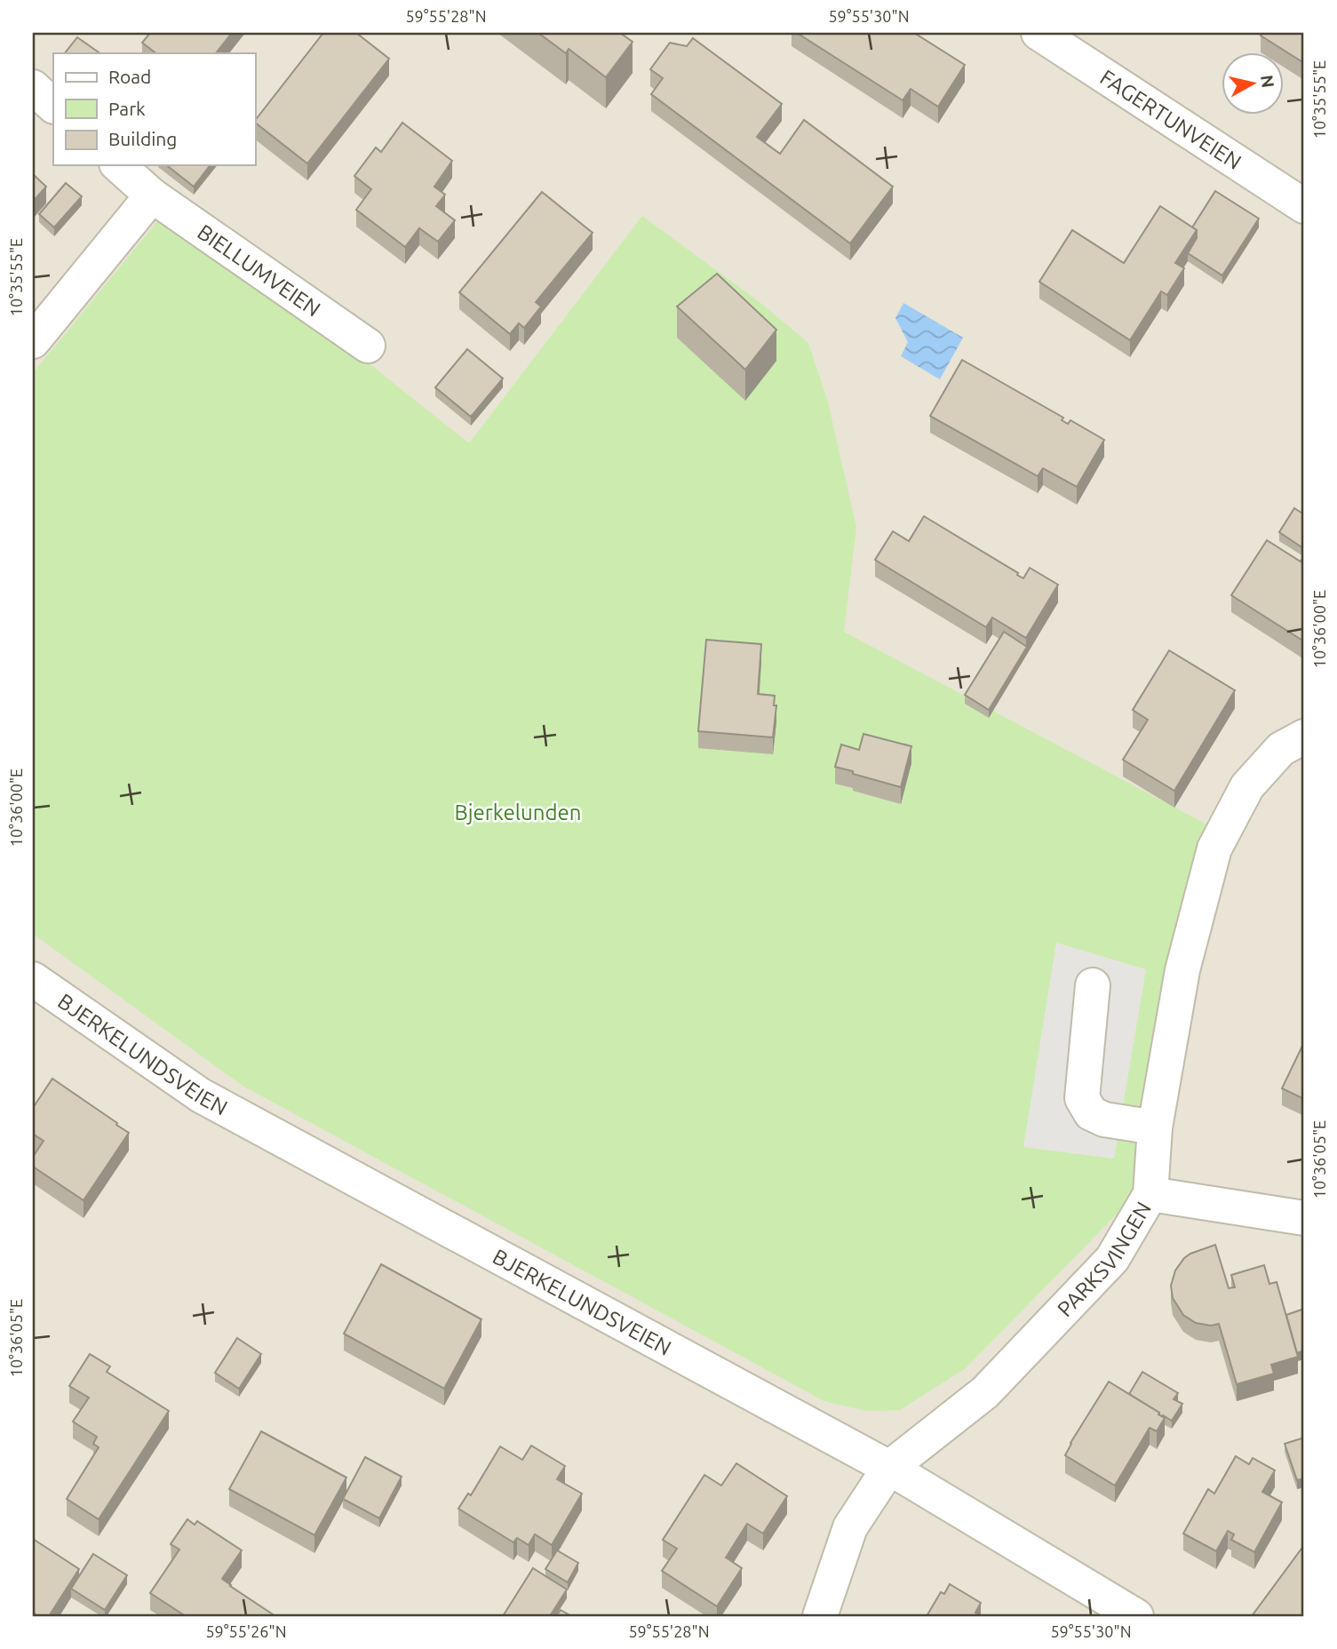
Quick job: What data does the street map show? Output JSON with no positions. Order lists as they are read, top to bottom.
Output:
{
  "streets": {
    "street": [
      "FAGERTUNVEIEN",
      "BIELLUMVEIEN",
      "BJERKELUNDSVEIEN",
      "PARKSVINGEN"
    ]
  },
  "crossings": [
    ["BJERKELUNDSVEIEN", "PARKSVINGEN"]
  ],
  "parks": ["Bjerkelunden"],
  "legend": ["Road", "Park", "Building"],
  "north": "right",
  "coordinates": [
    "59°55'28\"N",
    "59°55'30\"N",
    "10°35'55\"E",
    "10°36'00\"E",
    "10°36'05\"E",
    "59°55'26\"N"
  ]
}
